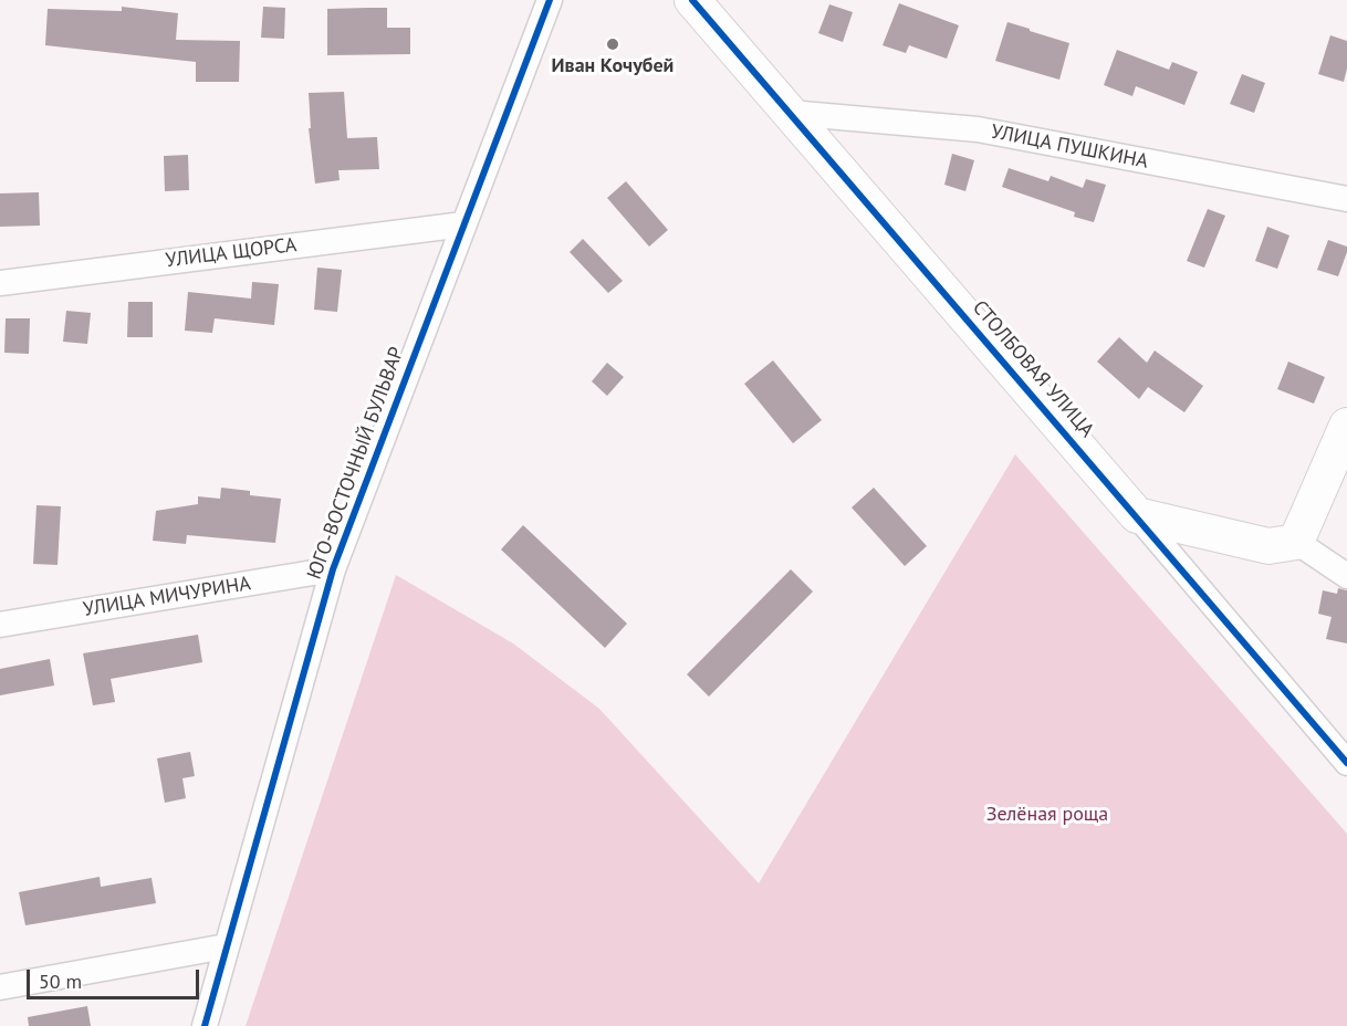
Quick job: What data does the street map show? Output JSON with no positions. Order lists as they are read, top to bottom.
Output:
{
  "streets": {
    "street": [
      "УЛИЦА ПУШКИНА",
      "УЛИЦА ЩОРСА",
      "СТОЛБОВАЯ УЛИЦА",
      "ЮГО-ВОСТОЧНЫЙ БУЛЬВАР",
      "УЛИЦА МИЧУРИНА"
    ]
  },
  "crossings": [
    ["УЛИЦА ПУШКИНА", "СТОЛБОВАЯ УЛИЦА"],
    ["УЛИЦА ЩОРСА", "ЮГО-ВОСТОЧНЫЙ БУЛЬВАР"],
    ["ЮГО-ВОСТОЧНЫЙ БУЛЬВАР", "УЛИЦА МИЧУРИНА"]
  ],
  "parks": ["Зелёная роща"],
  "places": ["Иван Кочубей"],
  "scale_bar": "50 m"
}
